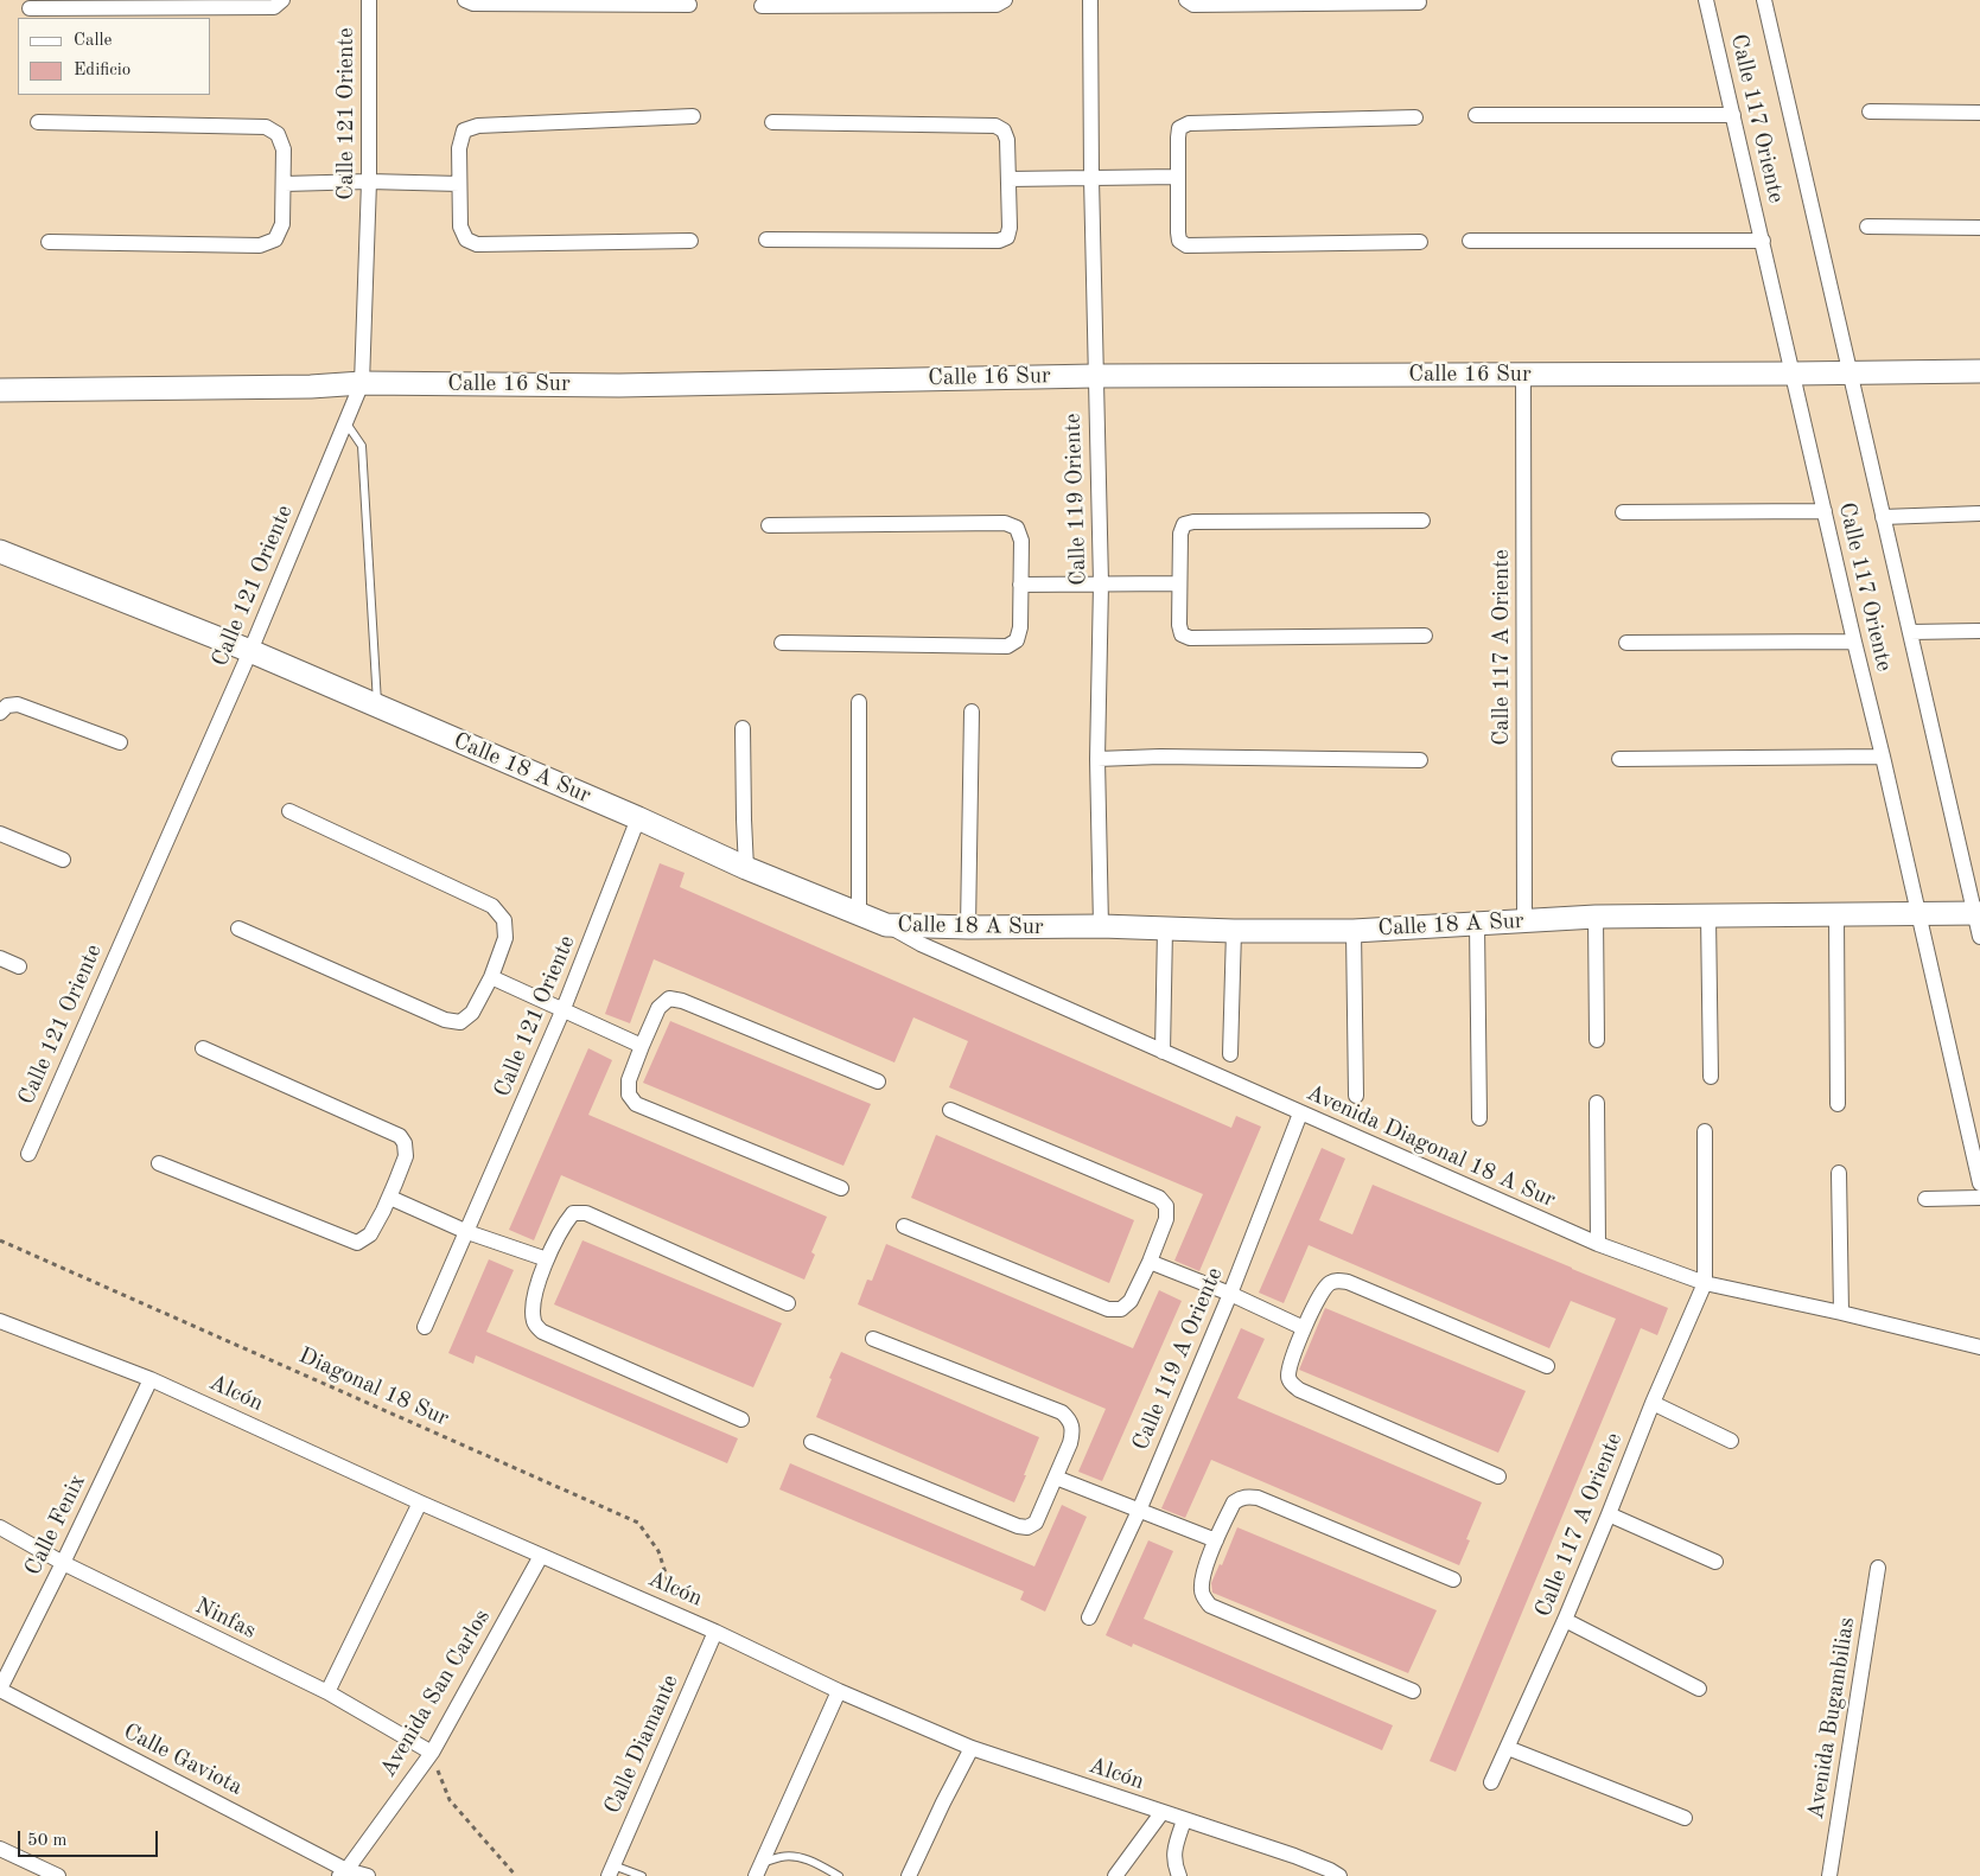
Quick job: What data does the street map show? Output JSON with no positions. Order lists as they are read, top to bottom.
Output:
{
  "streets": {
    "street": [
      "Calle 121 Oriente",
      "Calle 117 Oriente",
      "Calle 16 Sur",
      "Calle 119 Oriente",
      "Calle 117 A Oriente",
      "Calle 18 A Sur",
      "Avenida Diagonal 18 A Sur",
      "Calle 119 A Oriente",
      "Alcón",
      "Calle Fenix",
      "Ninfas",
      "Avenida San Carlos",
      "Avenida Bugambilias",
      "Calle Diamante",
      "Calle Gaviota"
    ],
    "path": ["Diagonal 18 Sur"]
  },
  "crossings": [
    ["Calle 121 Oriente", "Calle 16 Sur"],
    ["Calle 121 Oriente", "Calle 18 A Sur"],
    ["Calle 117 Oriente", "Calle 16 Sur"],
    ["Calle 117 Oriente", "Calle 18 A Sur"],
    ["Calle 16 Sur", "Calle 119 Oriente"],
    ["Calle 16 Sur", "Calle 117 A Oriente"],
    ["Calle 119 Oriente", "Calle 18 A Sur"],
    ["Calle 117 A Oriente", "Calle 18 A Sur"],
    ["Calle 117 A Oriente", "Avenida Diagonal 18 A Sur"],
    ["Calle 18 A Sur", "Avenida Diagonal 18 A Sur"],
    ["Avenida Diagonal 18 A Sur", "Calle 119 A Oriente"],
    ["Diagonal 18 Sur", "Alcón"],
    ["Alcón", "Calle Fenix"],
    ["Alcón", "Avenida San Carlos"],
    ["Alcón", "Calle Diamante"],
    ["Calle Fenix", "Ninfas"],
    ["Calle Fenix", "Calle Gaviota"],
    ["Ninfas", "Avenida San Carlos"],
    ["Avenida San Carlos", "Calle Gaviota"]
  ],
  "legend": ["Calle", "Edificio"],
  "scale_bar": "50 m"
}
